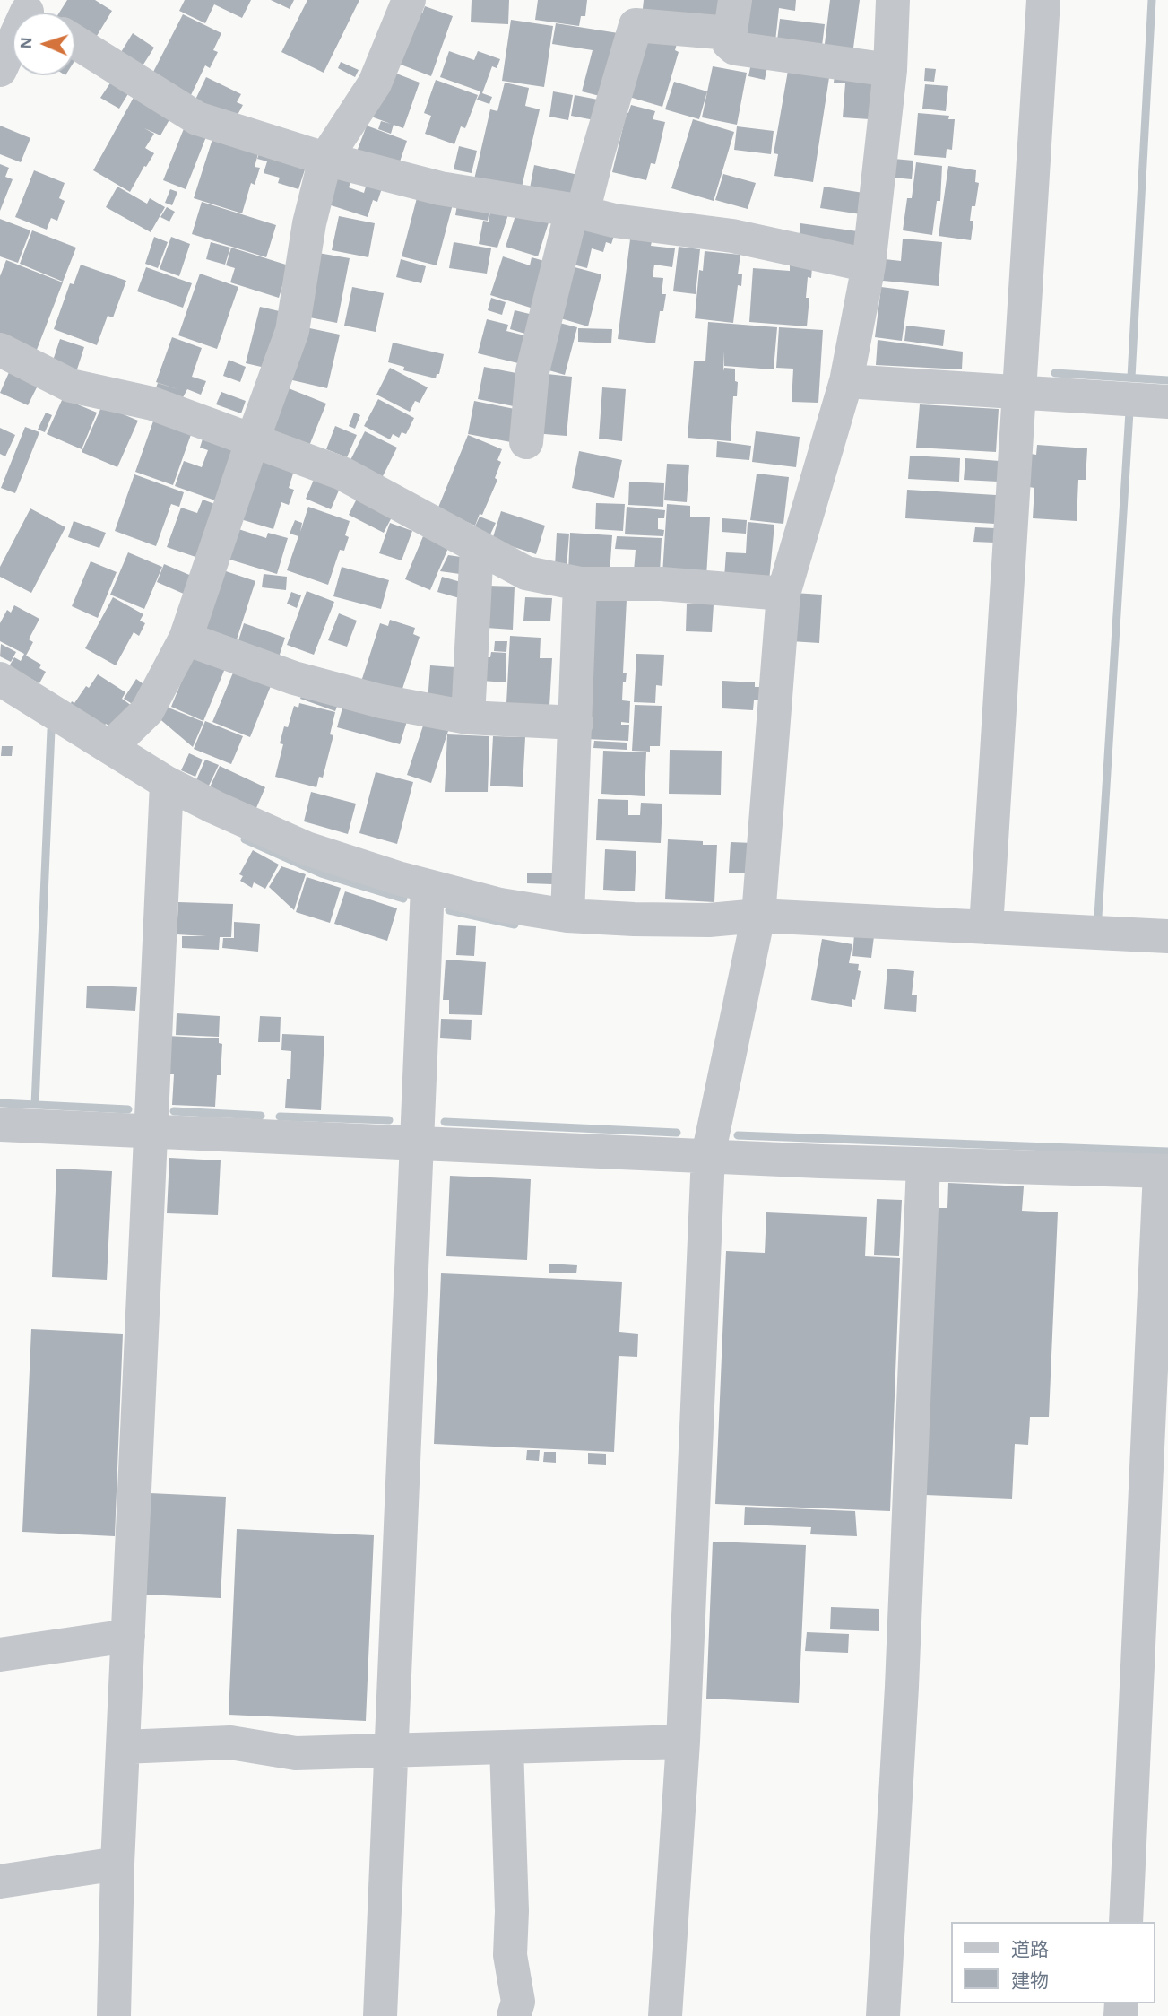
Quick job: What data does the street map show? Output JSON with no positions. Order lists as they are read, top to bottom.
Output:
{
  "legend": ["道路", "建物"],
  "north": "left"
}
